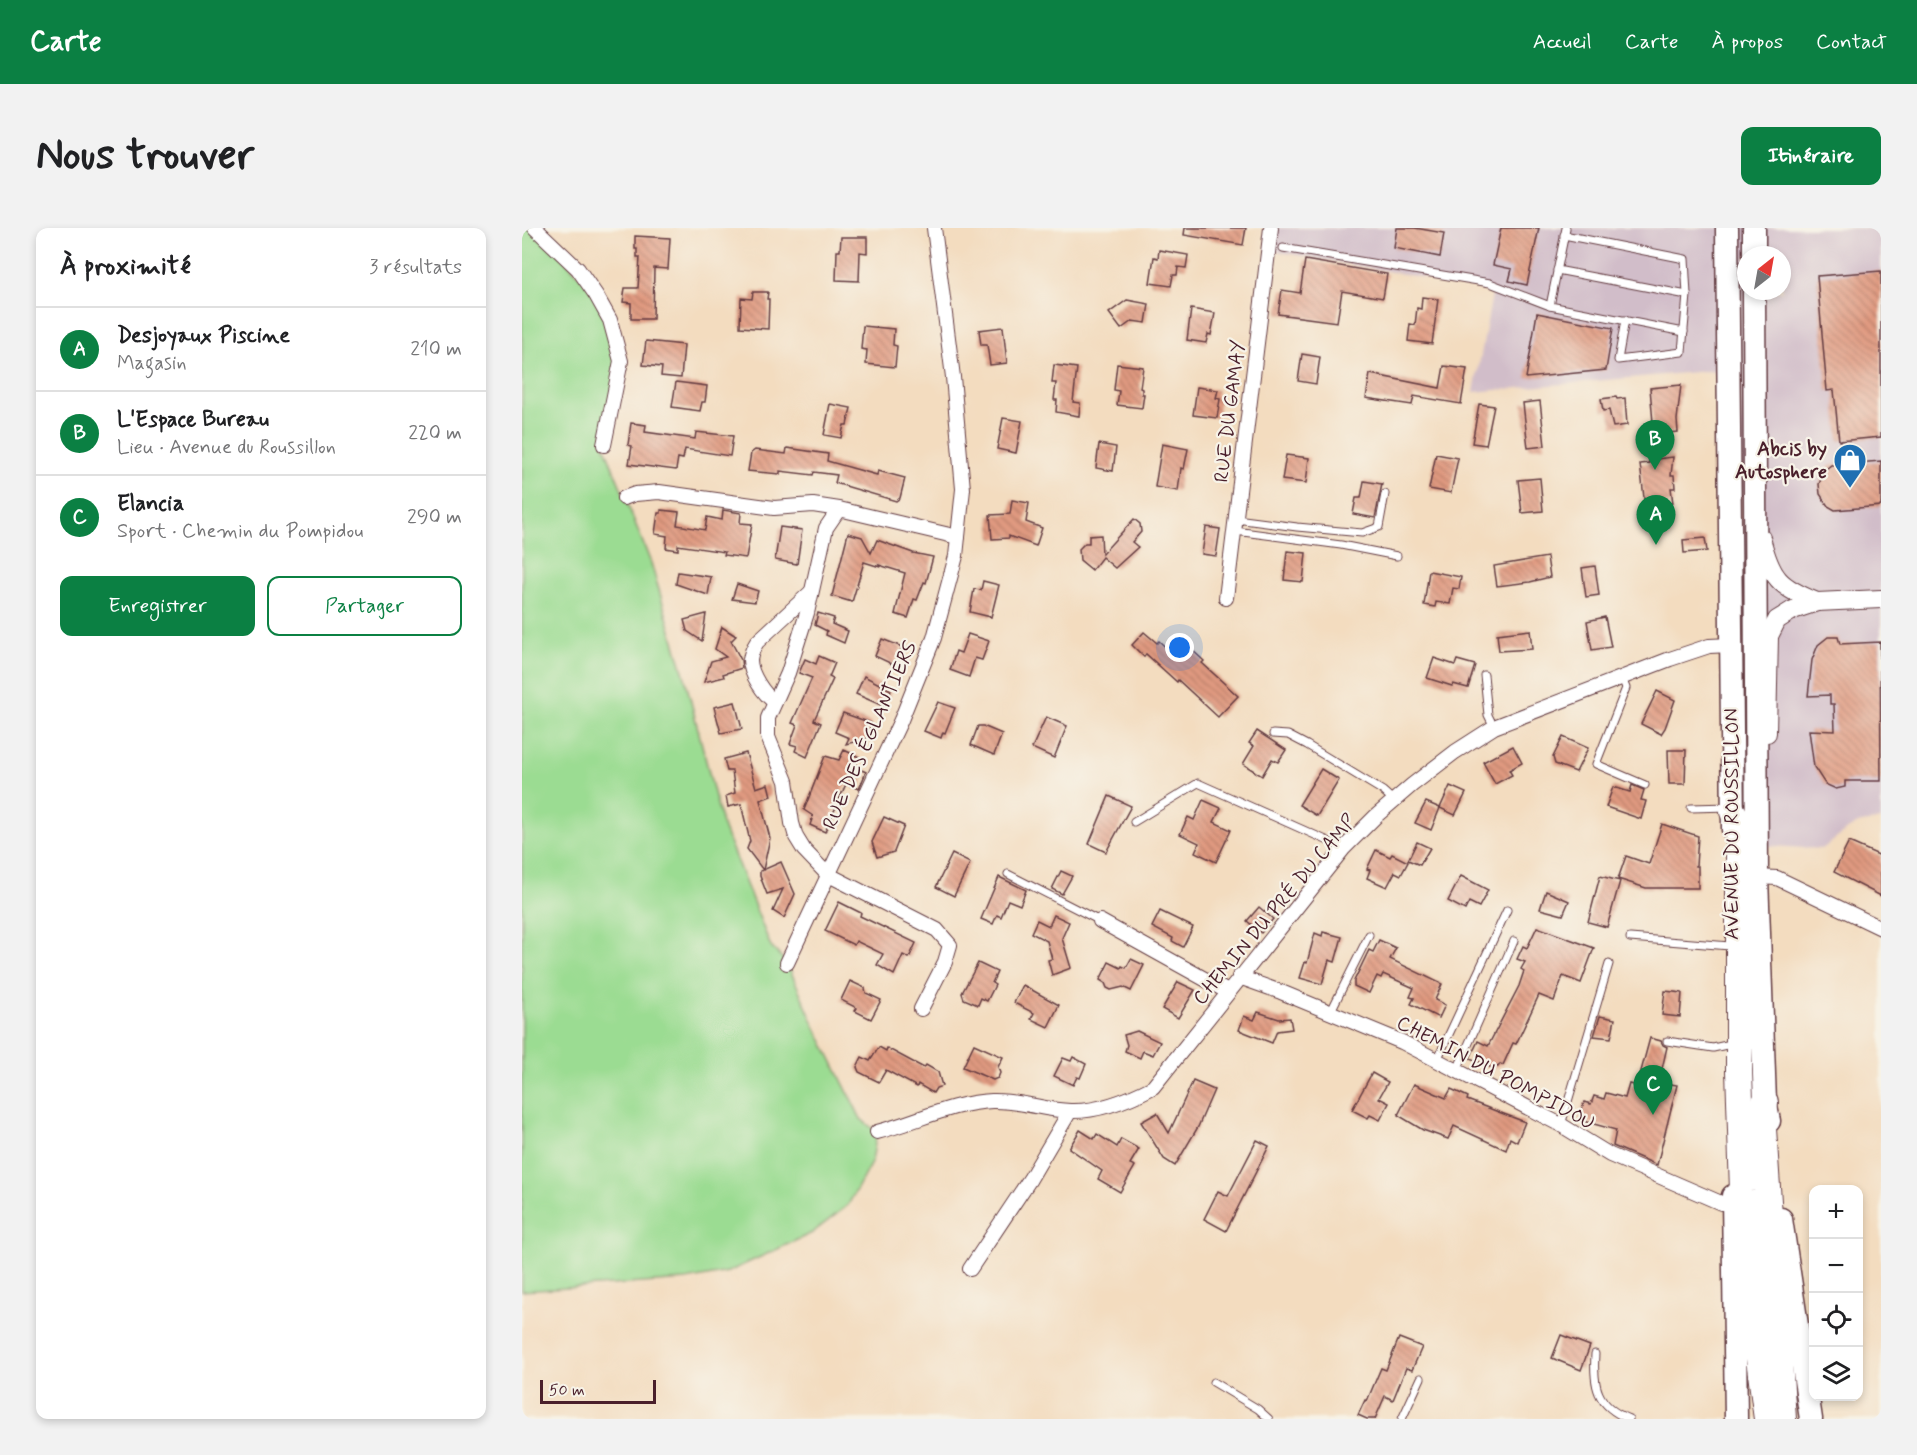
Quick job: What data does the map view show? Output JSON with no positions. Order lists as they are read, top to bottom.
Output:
{
  "streets": {
    "main road": ["AVENUE DU ROUSSILLON"],
    "street": [
      "RUE DU GAMAY",
      "RUE DES ÉGLANTIERS",
      "CHEMIN DU PRÉ DU CAMP",
      "CHEMIN DU POMPIDOU"
    ]
  },
  "crossings": [
    ["AVENUE DU ROUSSILLON", "CHEMIN DU PRÉ DU CAMP"],
    ["AVENUE DU ROUSSILLON", "CHEMIN DU POMPIDOU"],
    ["CHEMIN DU PRÉ DU CAMP", "CHEMIN DU POMPIDOU"]
  ],
  "places": {
    "shop": ["Abcis by Autosphere"]
  },
  "scale_bar": "50 m",
  "north": "top right",
  "page": {
    "header": "Carte",
    "nav": [
      "Accueil",
      "Carte",
      "À propos",
      "Contact"
    ],
    "buttons": [
      "Itinéraire",
      ["Enregistrer", "Partager"]
    ],
    "title": "Nous trouver",
    "heading": ["À proximité", "3 résultats"],
    "list": [
      {
        "mark": "A",
        "name": "Desjoyaux Piscine",
        "note": "Magasin",
        "value": "210 m"
      },
      {
        "mark": "B",
        "name": "L'Espace Bureau",
        "note": "Lieu · Avenue du Roussillon",
        "value": "220 m"
      },
      {
        "mark": "C",
        "name": "Elancia",
        "note": "Sport · Chemin du Pompidou",
        "value": "290 m"
      }
    ],
    "pins": ["B", "A", "C"],
    "map_buttons": ["+", "−"],
    "scale": "50 m"
  }
}
